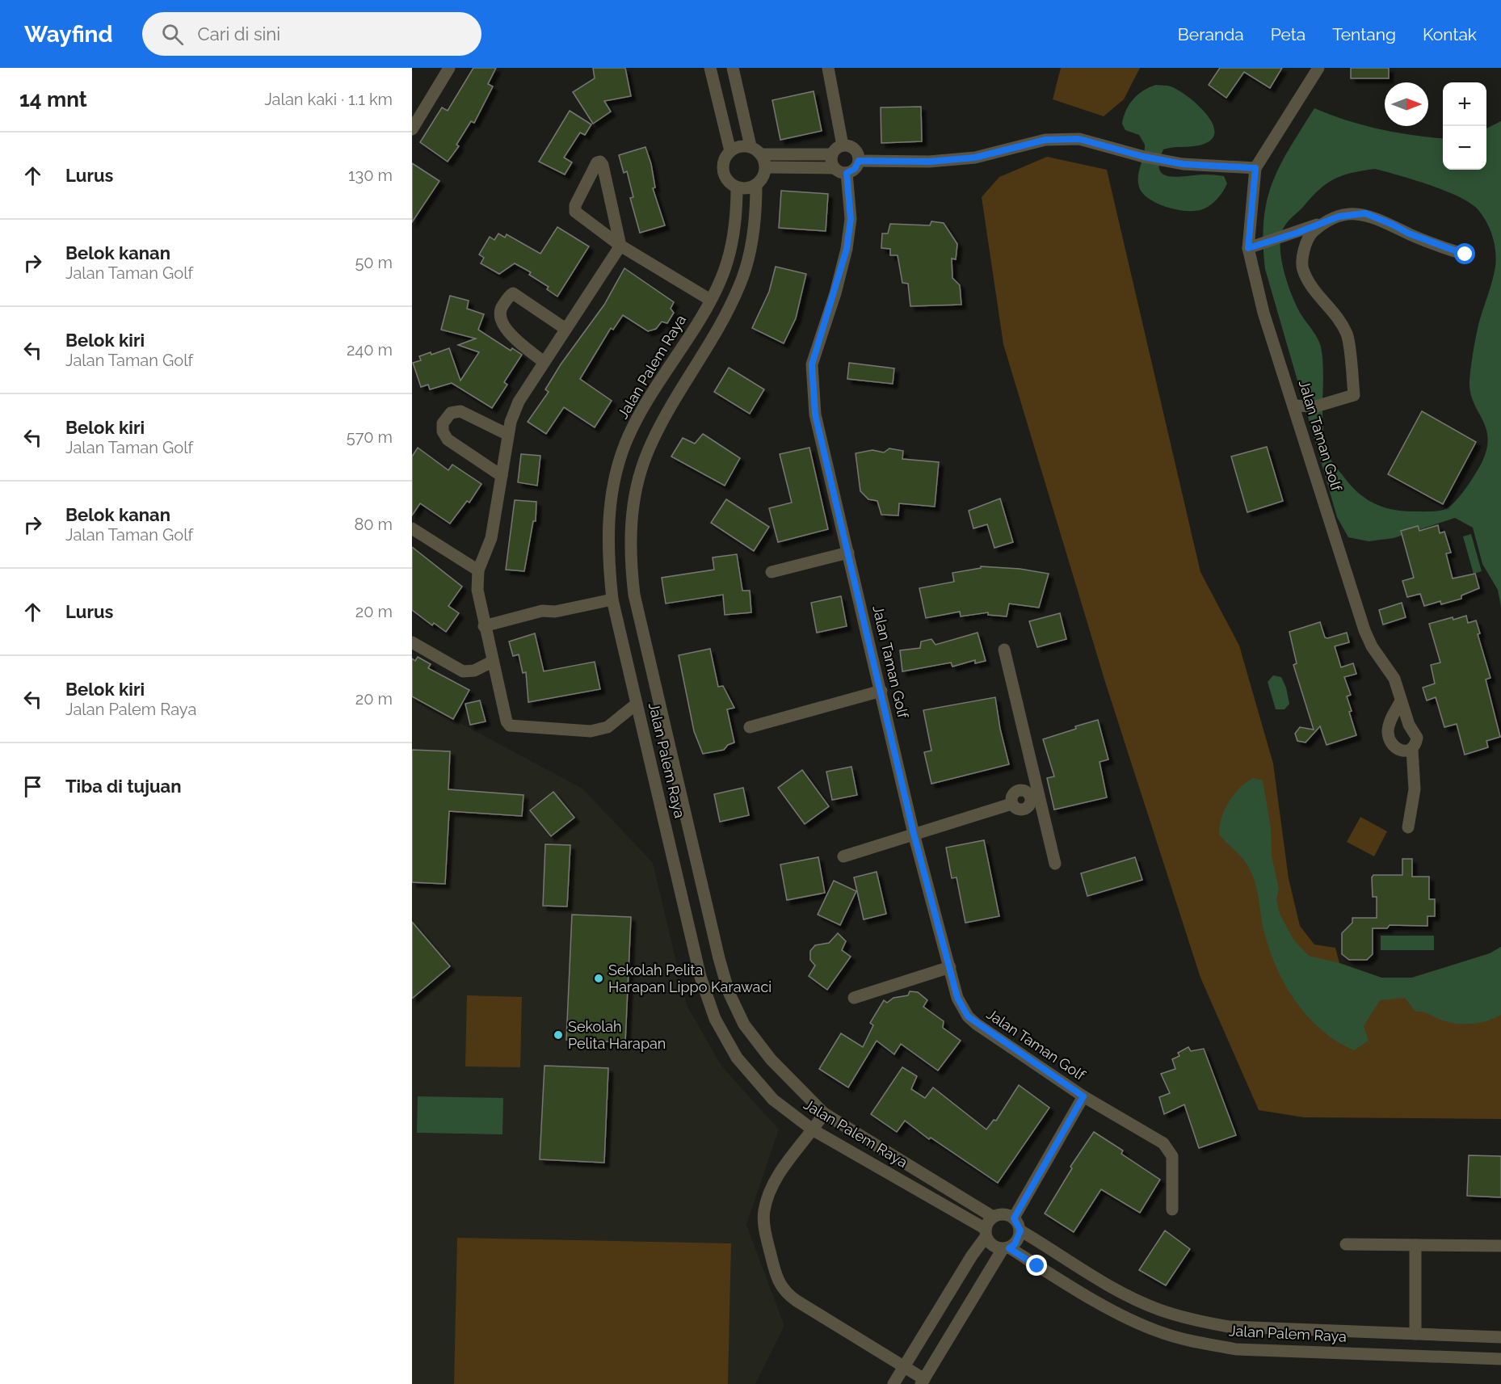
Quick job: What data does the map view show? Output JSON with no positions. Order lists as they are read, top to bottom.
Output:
{
  "streets": {
    "street": ["Jalan Palem Raya", "Jalan Taman Golf"]
  },
  "crossings": [
    ["Jalan Palem Raya", "Jalan Taman Golf"]
  ],
  "places": ["Sekolah Pelita Harapan Lippo Karawaci", "Sekolah Pelita Harapan"],
  "north": "right",
  "page": {
    "header": "Wayfind",
    "search": "Cari di sini",
    "nav": [
      "Beranda",
      "Peta",
      "Tentang",
      "Kontak"
    ],
    "heading": ["14 mnt", "Jalan kaki · 1.1 km"],
    "map_buttons": ["+", "−"],
    "list": [
      ["Lurus", "130 m"],
      ["Belok kanan", "Jalan Taman Golf", "50 m"],
      ["Belok kiri", "Jalan Taman Golf", "240 m"],
      ["Belok kiri", "Jalan Taman Golf", "570 m"],
      ["Belok kanan", "Jalan Taman Golf", "80 m"],
      ["Lurus", "20 m"],
      ["Belok kiri", "Jalan Palem Raya", "20 m"],
      "Tiba di tujuan"
    ]
  }
}
